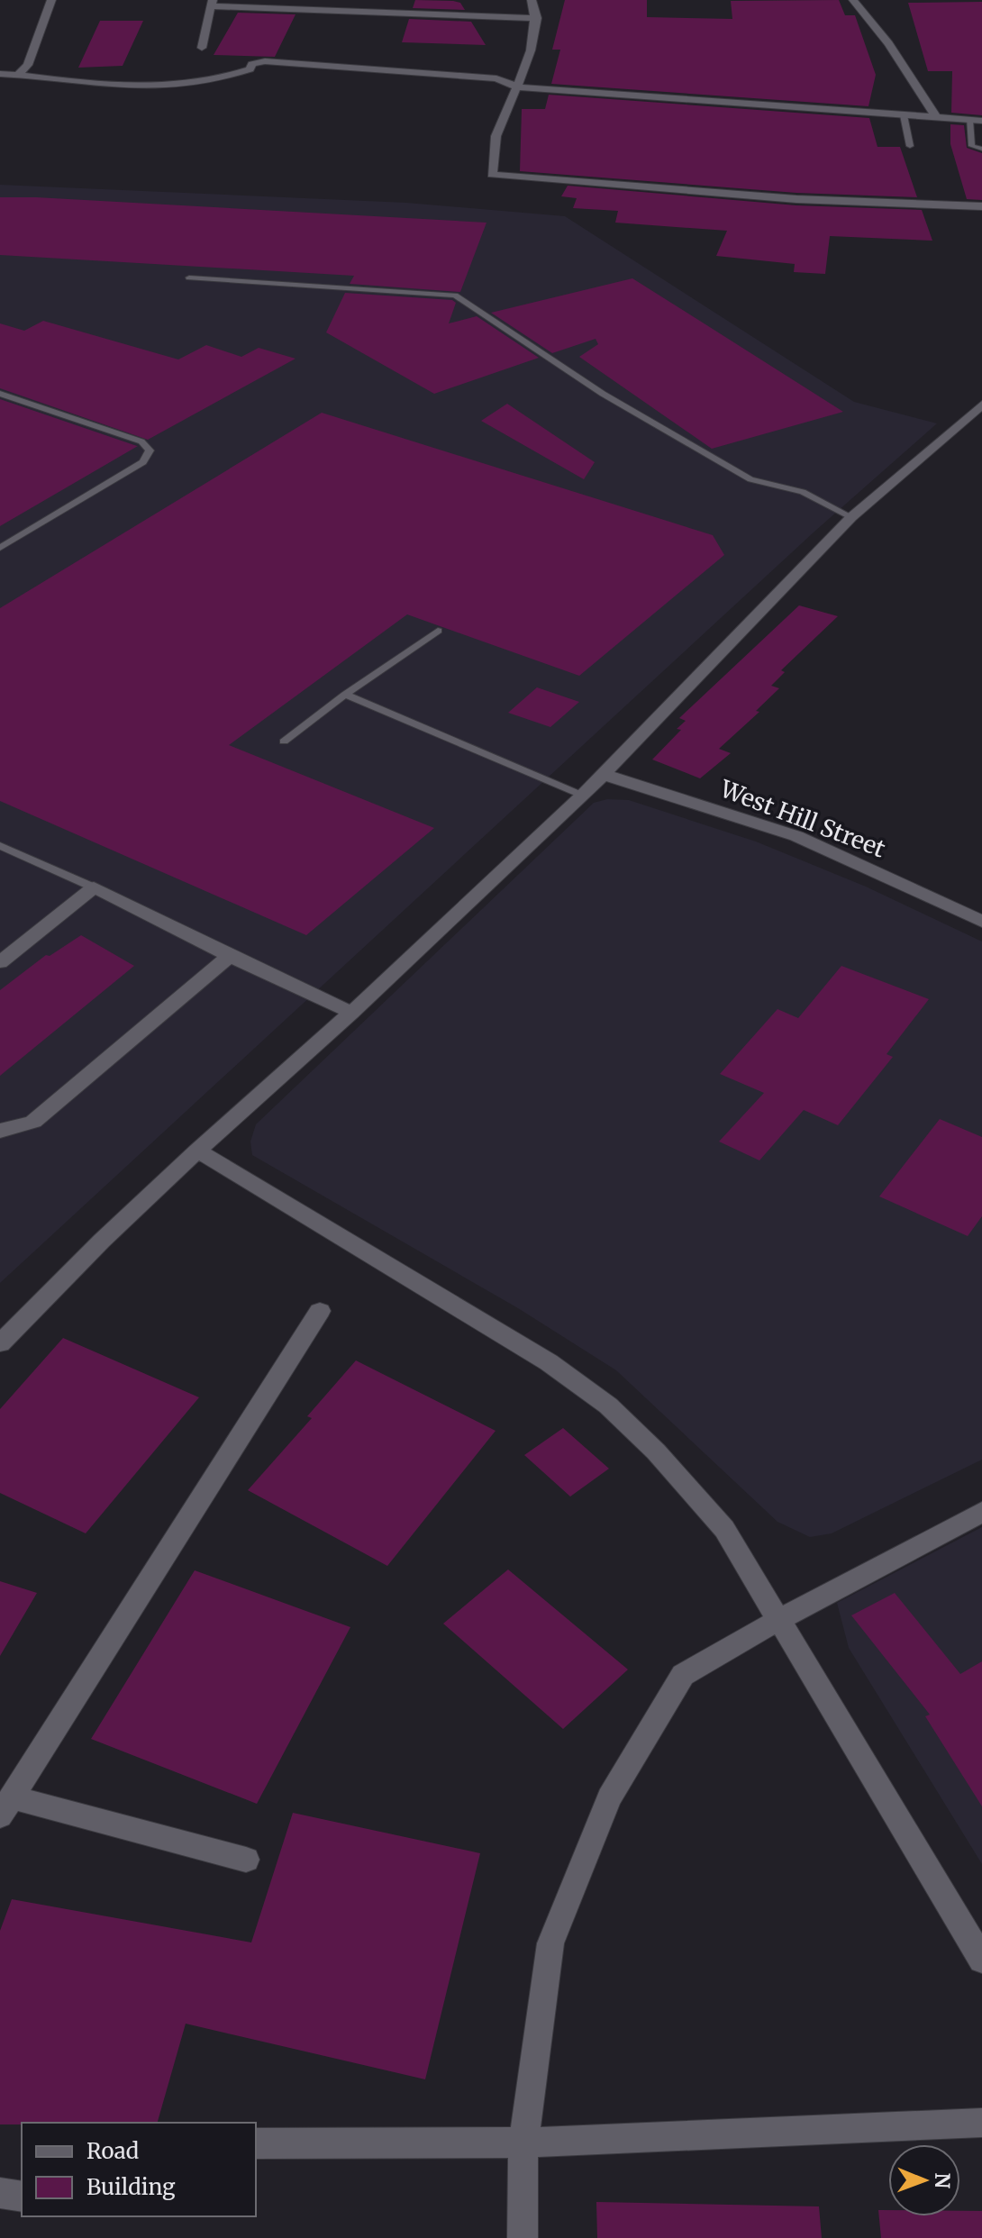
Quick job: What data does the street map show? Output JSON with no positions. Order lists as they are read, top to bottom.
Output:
{
  "streets": {
    "street": ["West Hill Street"]
  },
  "legend": ["Road", "Building"],
  "north": "right"
}
